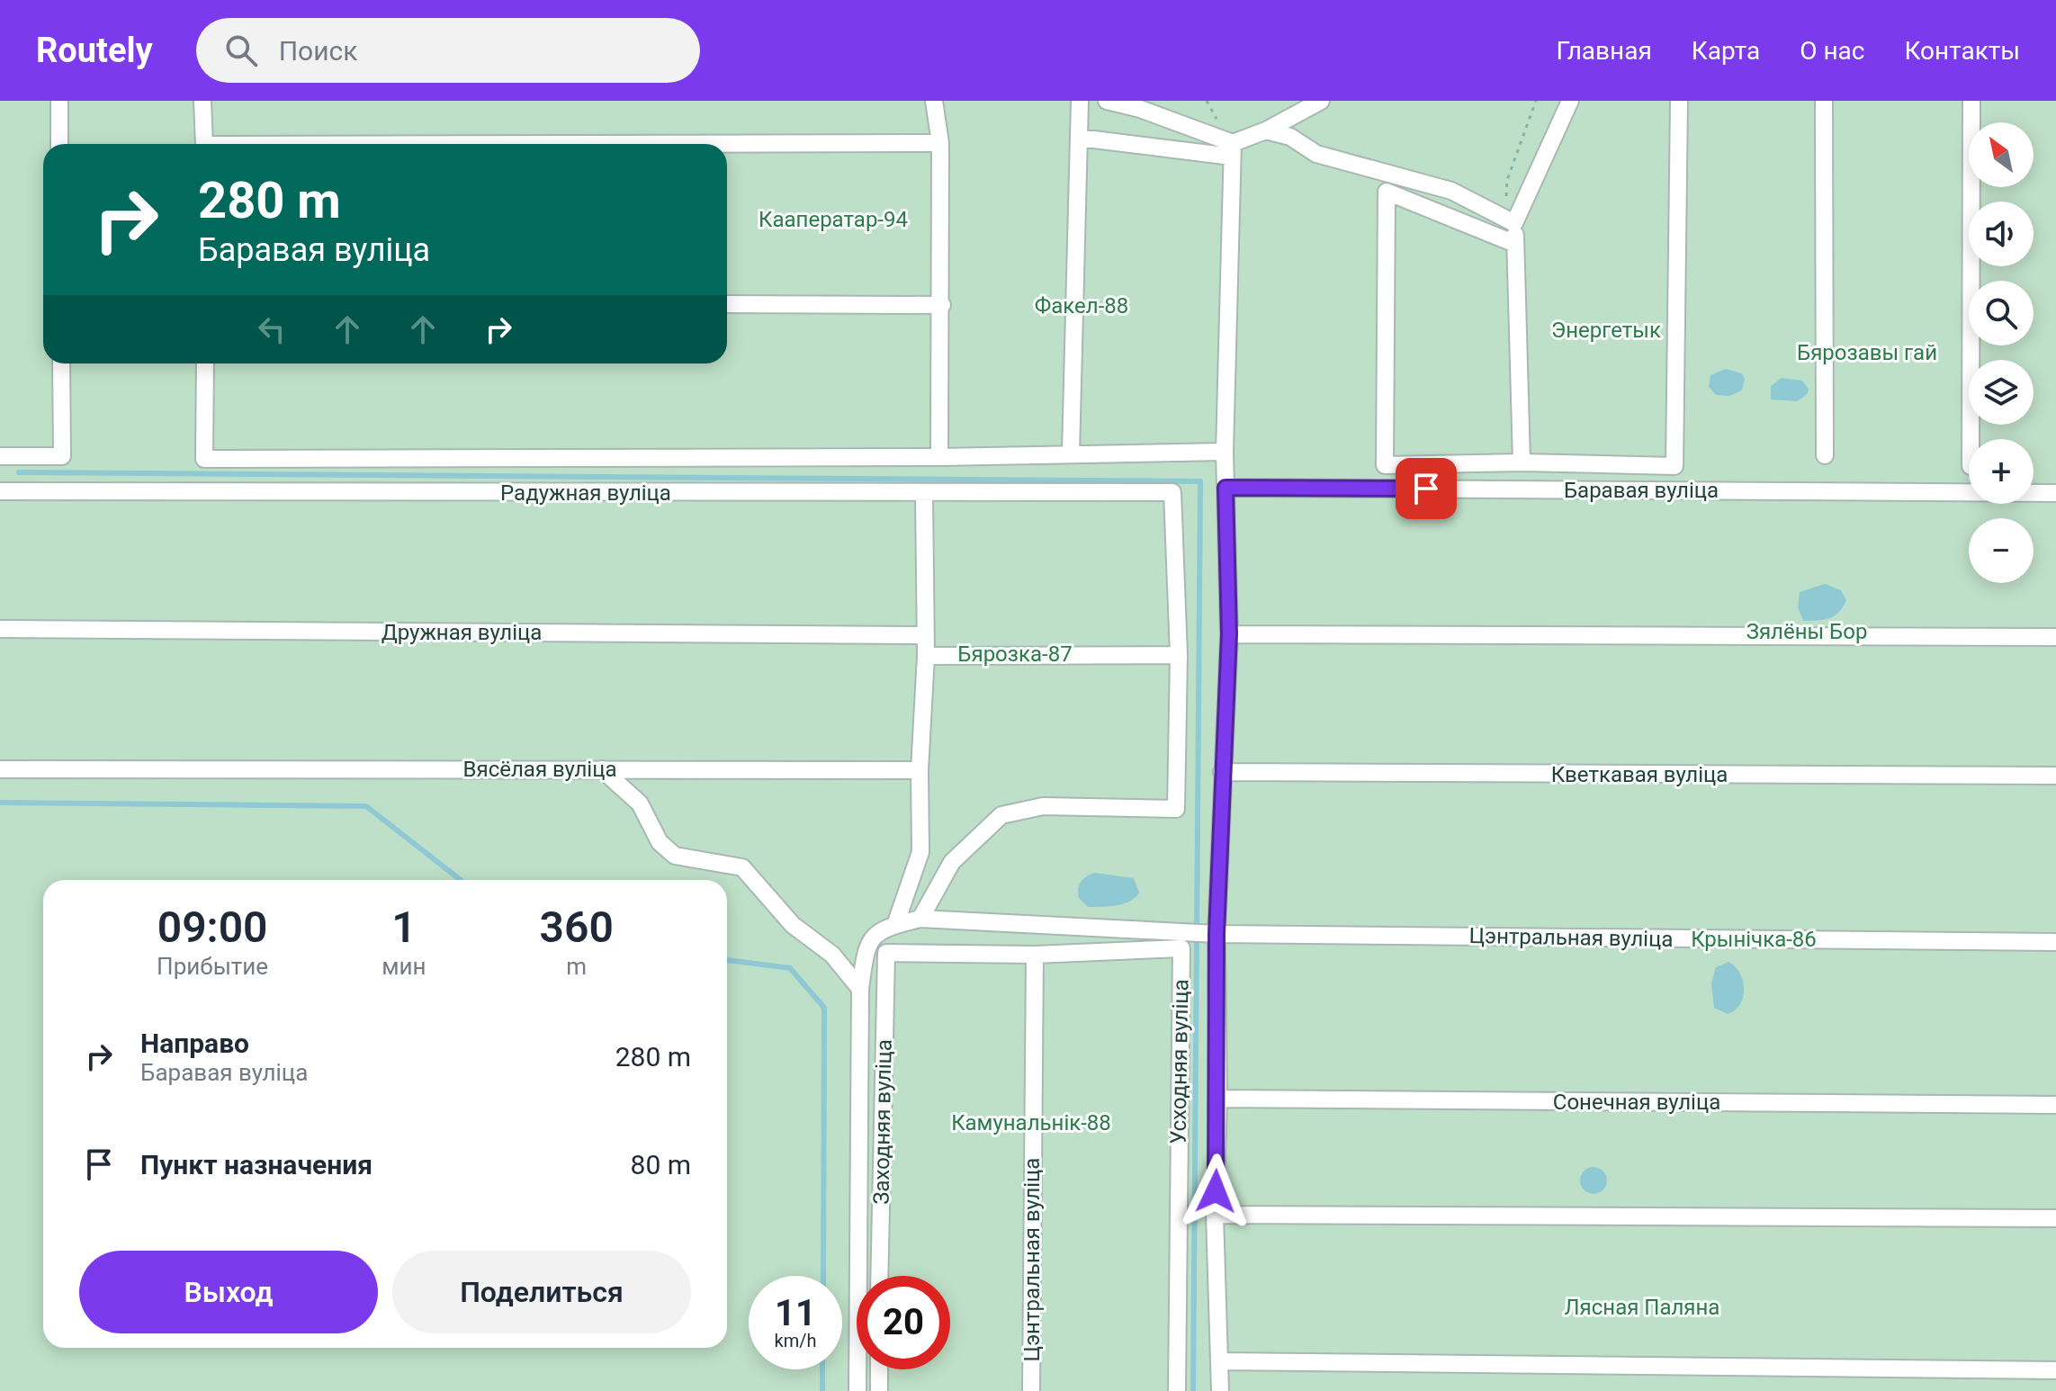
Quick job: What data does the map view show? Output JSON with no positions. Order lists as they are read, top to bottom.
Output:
{
  "streets": {
    "street": [
      "Баравая вуліца",
      "Радужная вуліца",
      "Дружная вуліца",
      "Вясёлая вуліца",
      "Кветкавая вуліца",
      "Цэнтральная вуліца",
      "Усходняя вуліца",
      "Сонечная вуліца",
      "Заходняя вуліца"
    ]
  },
  "crossings": [
    ["Цэнтральная вуліца", "Усходняя вуліца"],
    ["Цэнтральная вуліца", "Заходняя вуліца"],
    ["Усходняя вуліца", "Заходняя вуліца"]
  ],
  "parks": [
    "Кааператар-94",
    "Факел-88",
    "Энергетык",
    "Бярозавы гай",
    "Зялёны Бор",
    "Бярозка-87",
    "Крынічка-86",
    "Камунальнік-88",
    "Лясная Паляна"
  ],
  "north": "top left",
  "page": {
    "header": "Routely",
    "search": "Поиск",
    "nav": [
      "Главная",
      "Карта",
      "О нас",
      "Контакты"
    ],
    "map_buttons": ["+", "−"],
    "turn": ["280 m", "Баравая вуліца"],
    "eta": [
      "09:00",
      "Прибытие",
      "1",
      "мин",
      "360",
      "m"
    ],
    "list": [
      {
        "name": "Направо",
        "note": "Баравая вуліца",
        "value": "280 m"
      },
      {
        "name": "Пункт назначения",
        "value": "80 m"
      }
    ],
    "buttons": ["Выход", "Поделиться"],
    "speed": "11 km/h",
    "limit": "20"
  }
}
